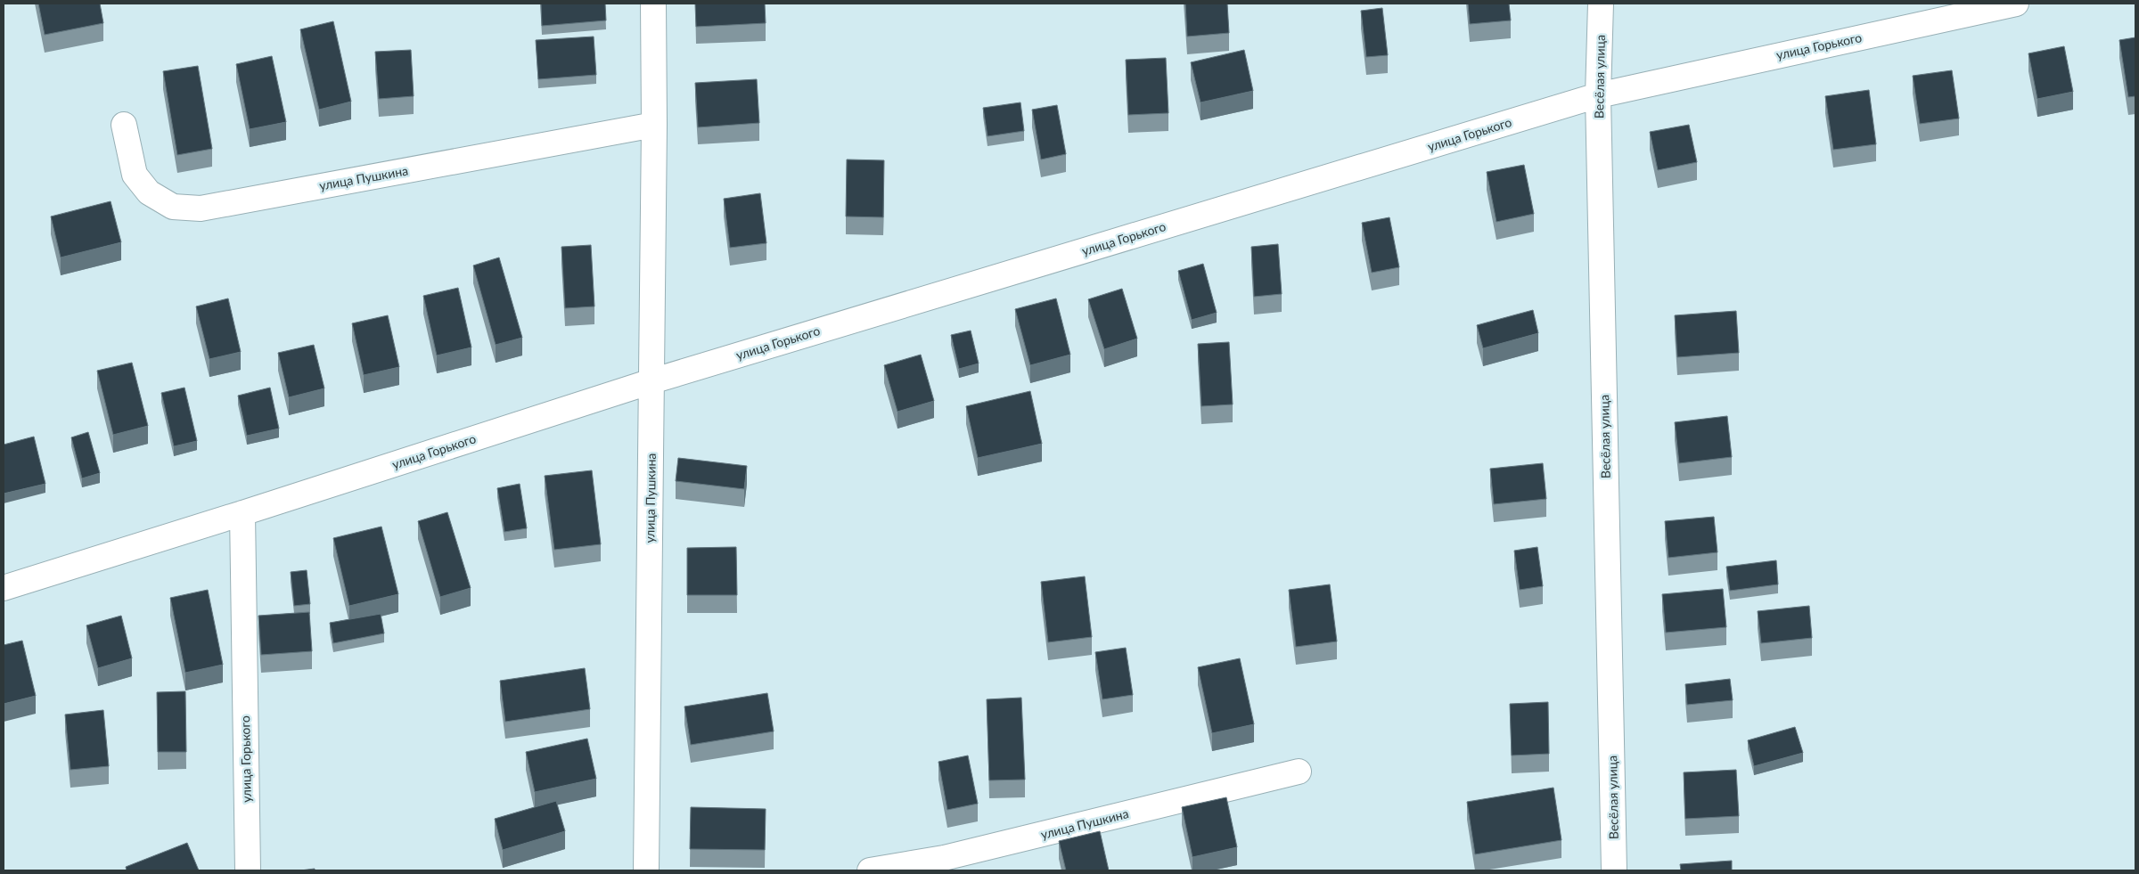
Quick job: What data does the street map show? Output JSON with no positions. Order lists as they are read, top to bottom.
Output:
{
  "streets": {
    "street": ["улица Горького", "Весёлая улица", "улица Пушкина"]
  },
  "crossings": [
    ["улица Горького", "Весёлая улица"],
    ["улица Горького", "улица Пушкина"]
  ]
}
